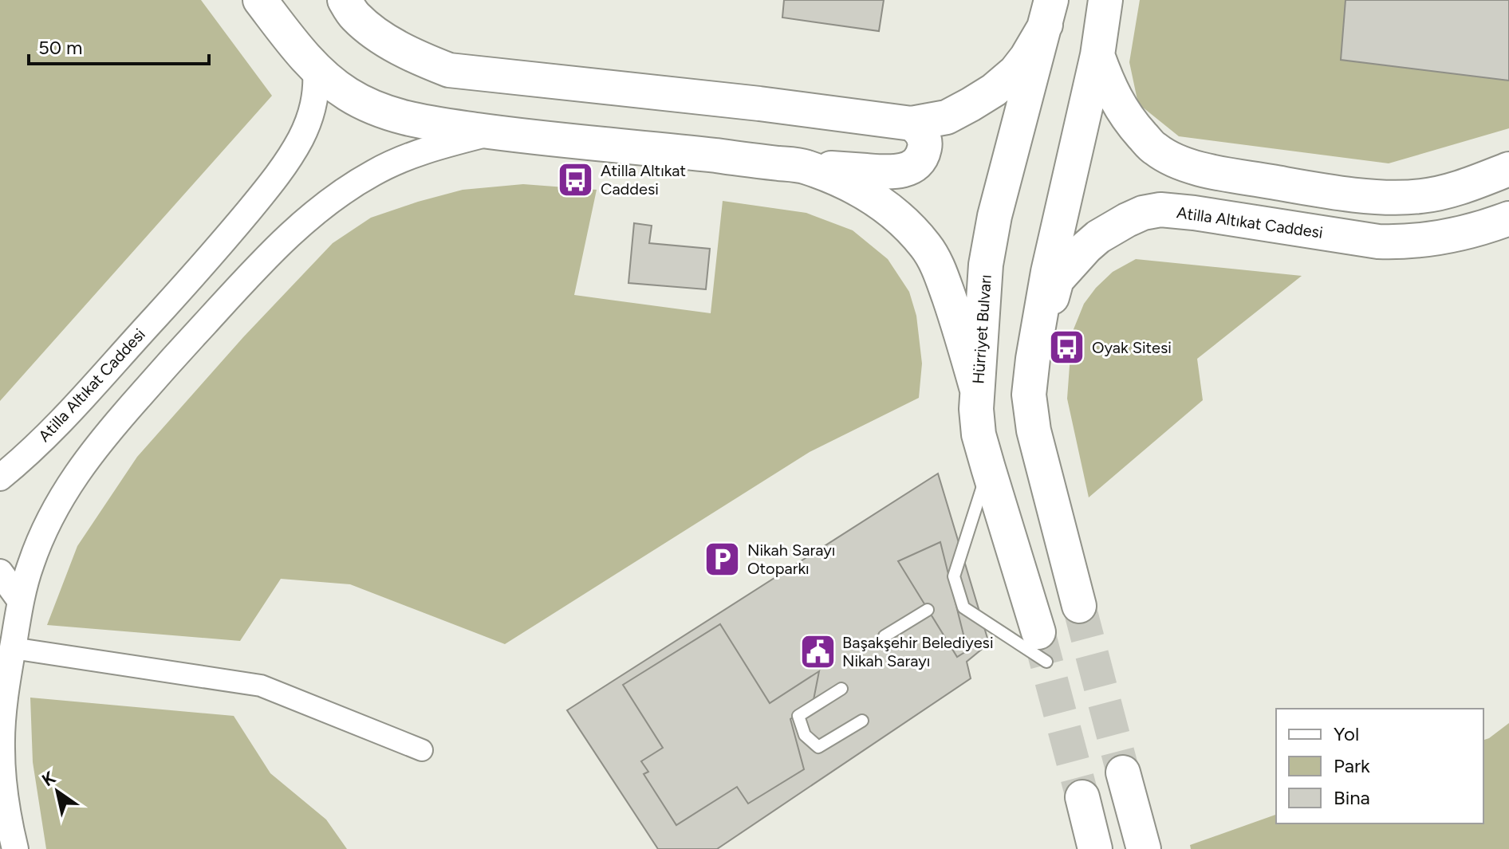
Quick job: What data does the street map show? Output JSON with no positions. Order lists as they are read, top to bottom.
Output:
{
  "streets": {
    "main road": ["Atilla Altıkat Caddesi", "Hürriyet Bulvarı"]
  },
  "places": {
    "bus stop": ["Atilla Altıkat Caddesi", "Oyak Sitesi"],
    "parking": ["Nikah Sarayı Otoparkı"],
    "public building": ["Başakşehir Belediyesi Nikah Sarayı"]
  },
  "legend": ["Yol", "Park", "Bina"],
  "scale_bar": "50 m",
  "north": "top left"
}
